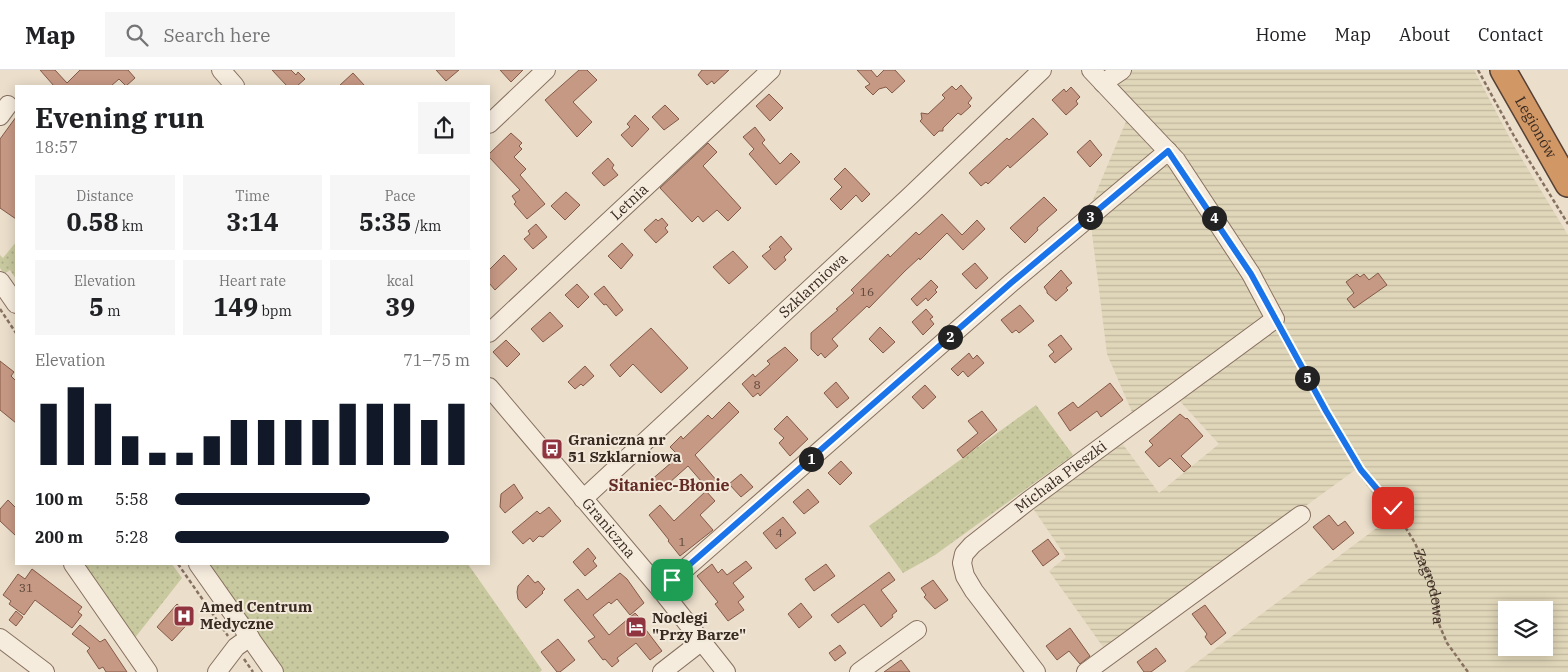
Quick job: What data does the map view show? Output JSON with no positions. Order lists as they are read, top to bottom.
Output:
{
  "streets": {
    "highway": ["Legionów"],
    "street": [
      "Letnia",
      "Szklarniowa",
      "Michała Pieszki",
      "Graniczna"
    ],
    "path": ["Zagrodowa"]
  },
  "crossings": [
    ["Szklarniowa", "Graniczna"],
    ["Michała Pieszki", "Zagrodowa"]
  ],
  "districts": ["Sitaniec-Błonie"],
  "places": {
    "bus stop": ["Graniczna nr 51 Szklarniowa"],
    "hospital": ["Amed Centrum Medyczne"],
    "hotel": ["Noclegi \"Przy Barze\""]
  },
  "house_numbers": [
    "16",
    "8",
    "4",
    "1",
    "31"
  ],
  "page": {
    "header": "Map",
    "search": "Search here",
    "nav": [
      "Home",
      "Map",
      "About",
      "Contact"
    ],
    "heading": ["Evening run", "18:57"],
    "stats": [
      ["Distance", "0.58 km"],
      ["Time", "3:14"],
      ["Pace", "5:35 /km"],
      ["Elevation", "5 m"],
      ["Heart rate", "149 bpm"],
      ["kcal", "39"]
    ],
    "pins": [
      "3",
      "4",
      "2",
      "5",
      "1"
    ],
    "chart": ["Elevation", "71–75 m"],
    "list": [
      {
        "name": "100 m",
        "note": "5:58"
      },
      {
        "name": "200 m",
        "note": "5:28"
      }
    ]
  }
}
